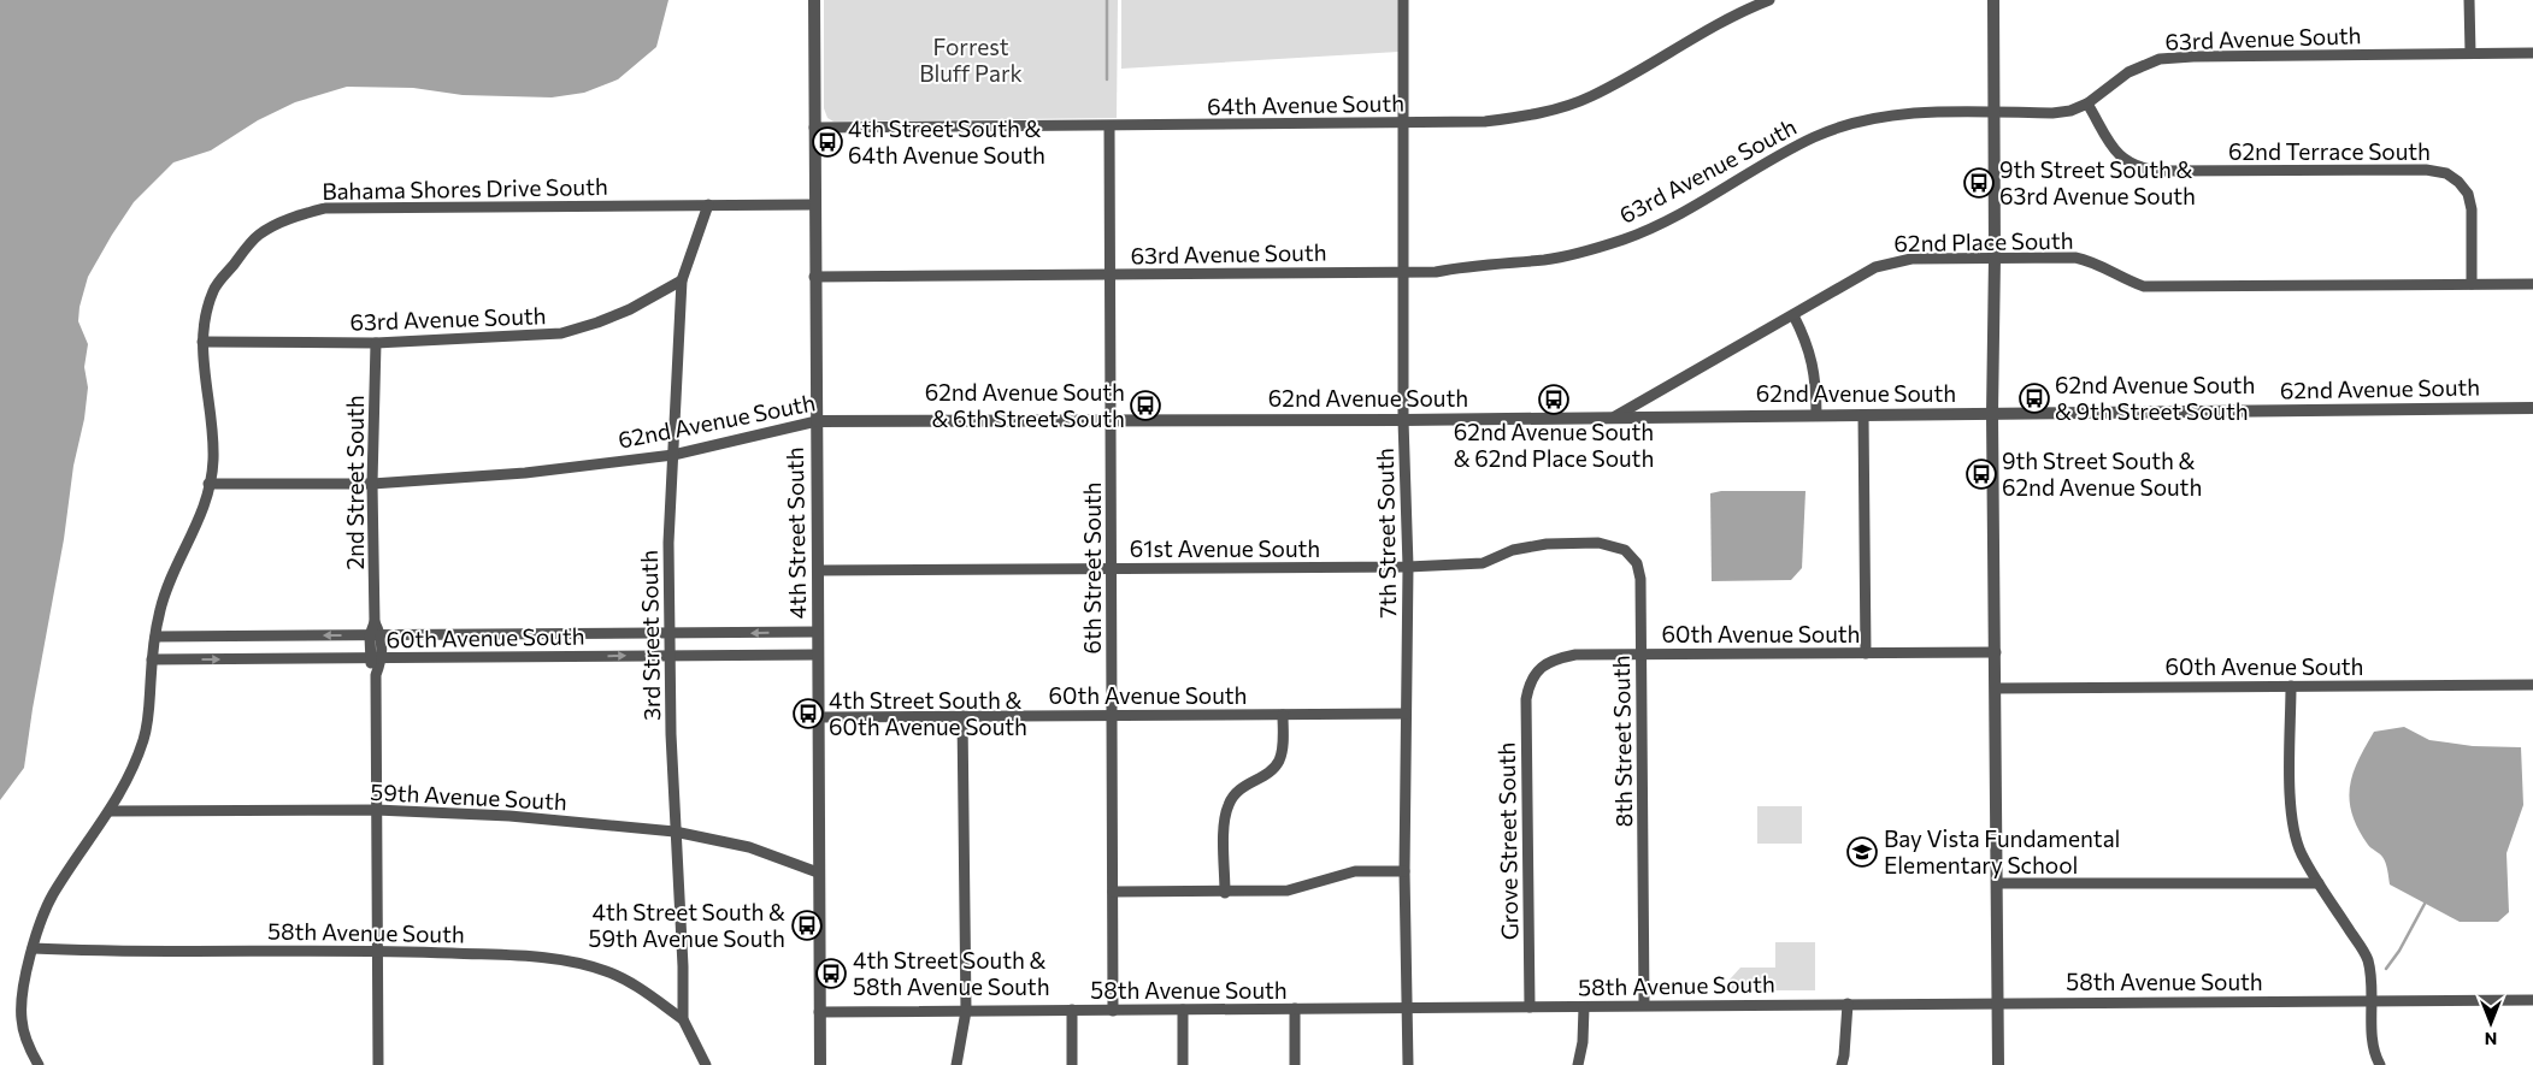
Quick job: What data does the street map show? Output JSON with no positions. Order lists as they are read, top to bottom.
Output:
{
  "streets": {
    "street": [
      "63rd Avenue South",
      "64th Avenue South",
      "62nd Terrace South",
      "Bahama Shores Drive South",
      "62nd Place South",
      "62nd Avenue South",
      "2nd Street South",
      "4th Street South",
      "7th Street South",
      "61st Avenue South",
      "6th Street South",
      "60th Avenue South",
      "3rd Street South",
      "8th Street South",
      "59th Avenue South",
      "Grove Street South",
      "58th Avenue South"
    ]
  },
  "crossings": [
    ["63rd Avenue South", "62nd Terrace South"],
    ["63rd Avenue South", "Bahama Shores Drive South"],
    ["63rd Avenue South", "2nd Street South"],
    ["63rd Avenue South", "4th Street South"],
    ["63rd Avenue South", "7th Street South"],
    ["63rd Avenue South", "6th Street South"],
    ["63rd Avenue South", "3rd Street South"],
    ["64th Avenue South", "4th Street South"],
    ["64th Avenue South", "7th Street South"],
    ["64th Avenue South", "6th Street South"],
    ["62nd Terrace South", "62nd Place South"],
    ["Bahama Shores Drive South", "62nd Avenue South"],
    ["Bahama Shores Drive South", "4th Street South"],
    ["Bahama Shores Drive South", "60th Avenue South"],
    ["Bahama Shores Drive South", "3rd Street South"],
    ["Bahama Shores Drive South", "59th Avenue South"],
    ["Bahama Shores Drive South", "58th Avenue South"],
    ["62nd Place South", "62nd Avenue South"],
    ["62nd Avenue South", "2nd Street South"],
    ["62nd Avenue South", "4th Street South"],
    ["62nd Avenue South", "7th Street South"],
    ["62nd Avenue South", "6th Street South"],
    ["62nd Avenue South", "3rd Street South"],
    ["2nd Street South", "60th Avenue South"],
    ["2nd Street South", "59th Avenue South"],
    ["2nd Street South", "58th Avenue South"],
    ["4th Street South", "61st Avenue South"],
    ["4th Street South", "60th Avenue South"],
    ["4th Street South", "59th Avenue South"],
    ["4th Street South", "58th Avenue South"],
    ["7th Street South", "61st Avenue South"],
    ["7th Street South", "60th Avenue South"],
    ["7th Street South", "58th Avenue South"],
    ["61st Avenue South", "6th Street South"],
    ["61st Avenue South", "8th Street South"],
    ["6th Street South", "60th Avenue South"],
    ["6th Street South", "58th Avenue South"],
    ["60th Avenue South", "3rd Street South"],
    ["60th Avenue South", "8th Street South"],
    ["60th Avenue South", "Grove Street South"],
    ["3rd Street South", "59th Avenue South"],
    ["3rd Street South", "58th Avenue South"],
    ["8th Street South", "58th Avenue South"],
    ["Grove Street South", "58th Avenue South"]
  ],
  "parks": ["Forrest Bluff Park"],
  "places": {
    "bus stop": [
      "4th Street South & 64th Avenue South",
      "9th Street South & 63rd Avenue South",
      "62nd Avenue South & 9th Street South",
      "62nd Avenue South & 62nd Place South",
      "62nd Avenue South & 6th Street South",
      "9th Street South & 62nd Avenue South",
      "4th Street South & 60th Avenue South",
      "4th Street South & 59th Avenue South",
      "4th Street South & 58th Avenue South"
    ],
    "school or university": ["Bay Vista Fundamental Elementary School"]
  },
  "north": "bottom"
}
